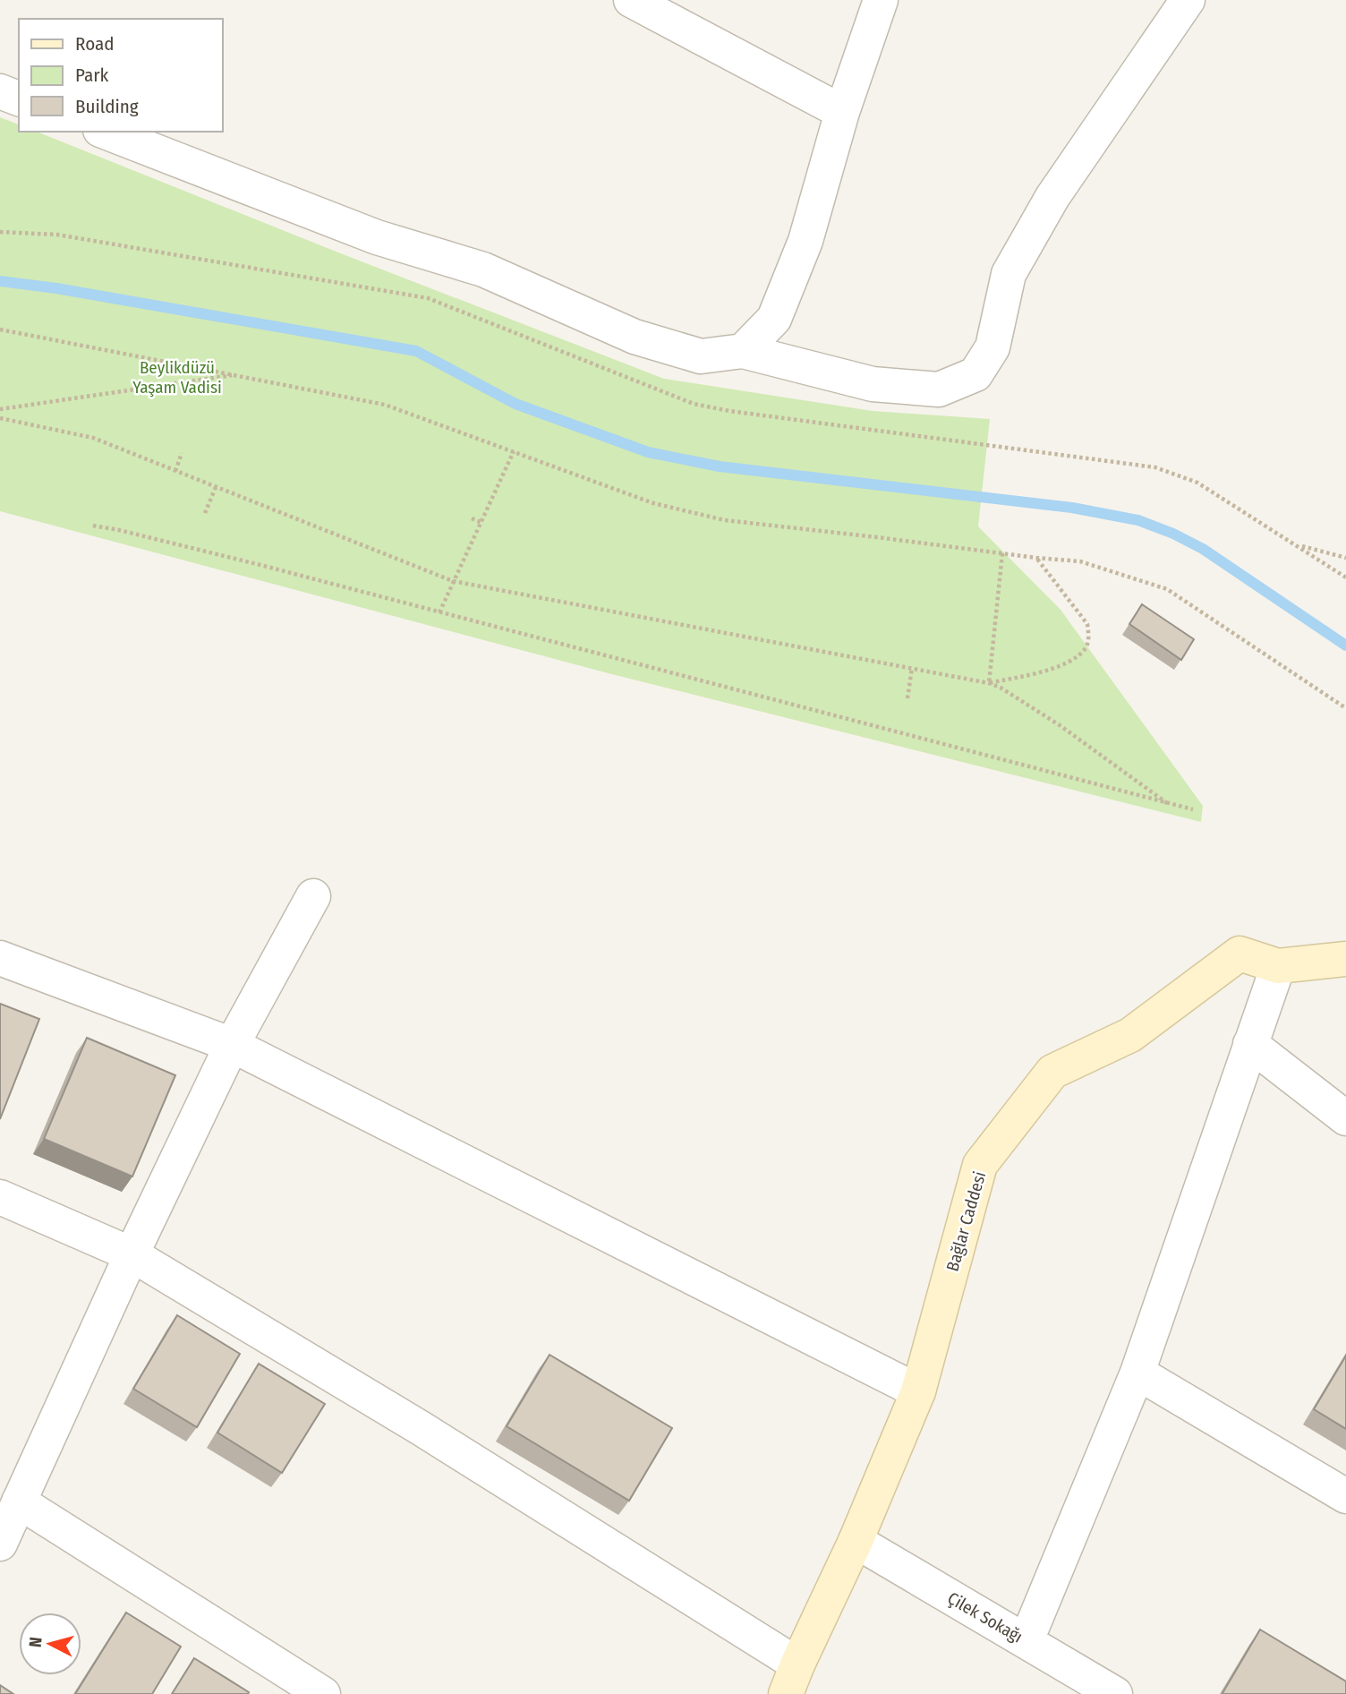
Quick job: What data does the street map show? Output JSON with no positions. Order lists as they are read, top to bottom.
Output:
{
  "streets": {
    "street": ["Bağlar Caddesi", "Çilek Sokağı"]
  },
  "crossings": [
    ["Bağlar Caddesi", "Çilek Sokağı"]
  ],
  "parks": ["Beylikdüzü Yaşam Vadisi"],
  "legend": ["Road", "Park", "Building"],
  "north": "left"
}
